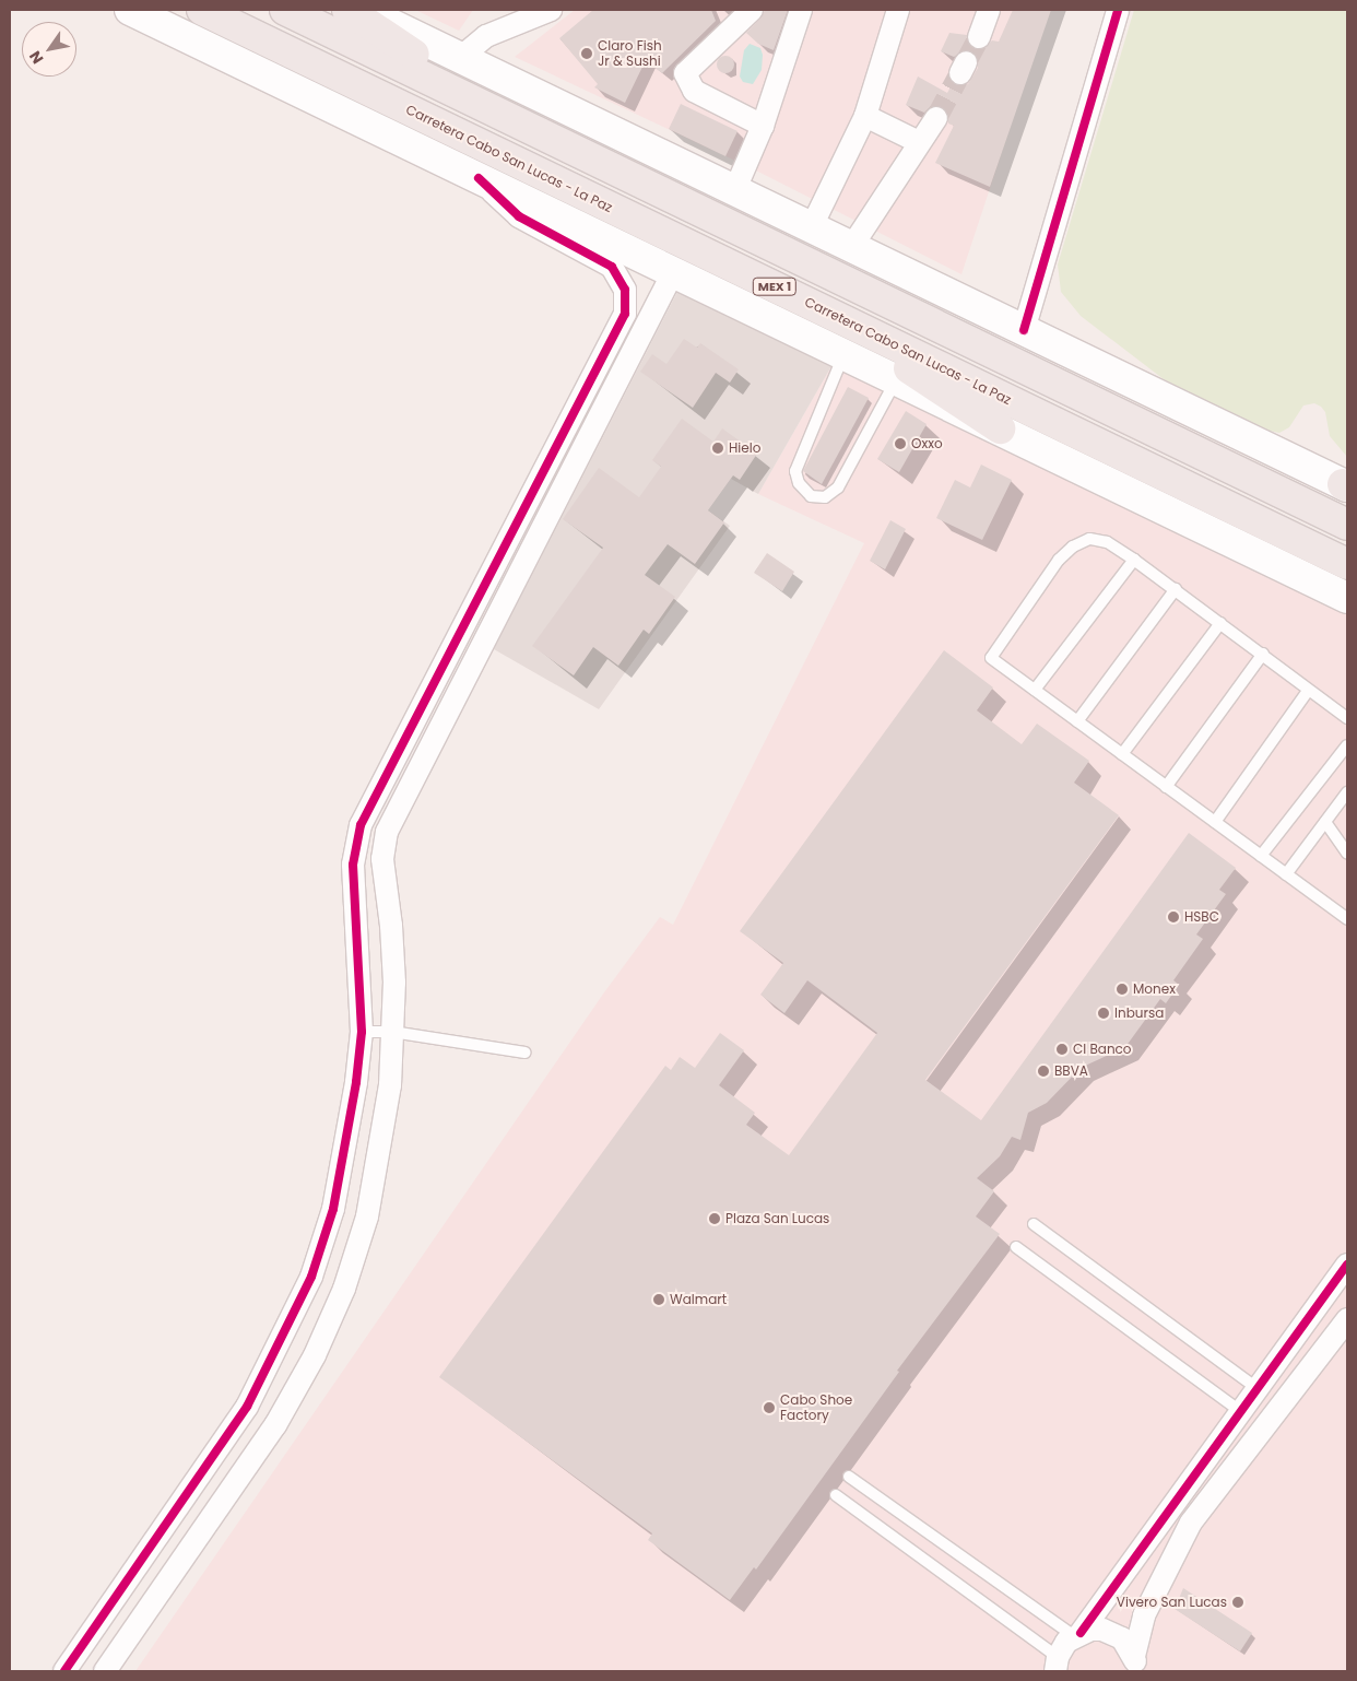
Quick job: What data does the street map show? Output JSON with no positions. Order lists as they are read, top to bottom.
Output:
{
  "streets": {
    "highway": ["Carretera Cabo San Lucas - La Paz", "MEX 1"]
  },
  "places": [
    "Claro Fish Jr & Sushi",
    "Oxxo",
    "Hielo",
    "HSBC",
    "Monex",
    "Inbursa",
    "CI Banco",
    "BBVA",
    "Plaza San Lucas",
    "Walmart",
    "Cabo Shoe Factory",
    "Vivero San Lucas"
  ],
  "north": "bottom left"
}
